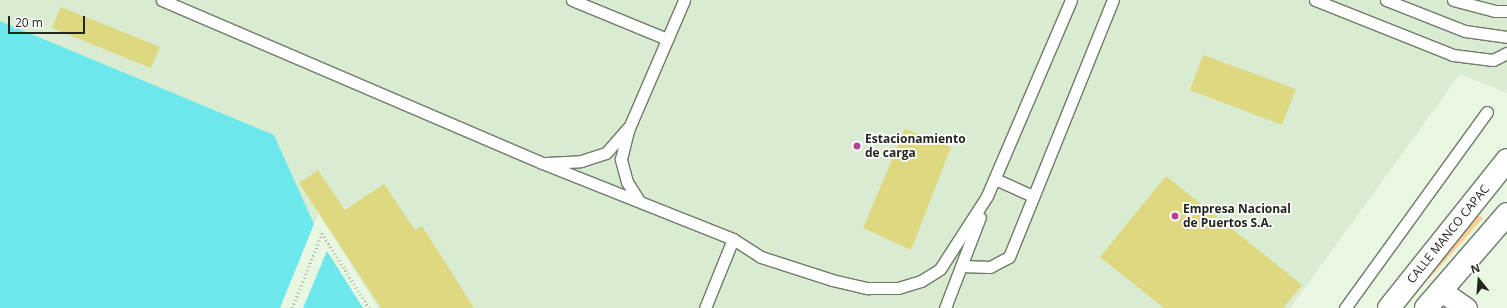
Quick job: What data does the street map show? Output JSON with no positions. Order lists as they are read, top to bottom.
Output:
{
  "streets": {
    "main road": ["CALLE MANCO CAPAC"]
  },
  "places": ["Estacionamiento de carga", "Empresa Nacional de Puertos S.A."],
  "scale_bar": "20 m",
  "north": "top"
}
